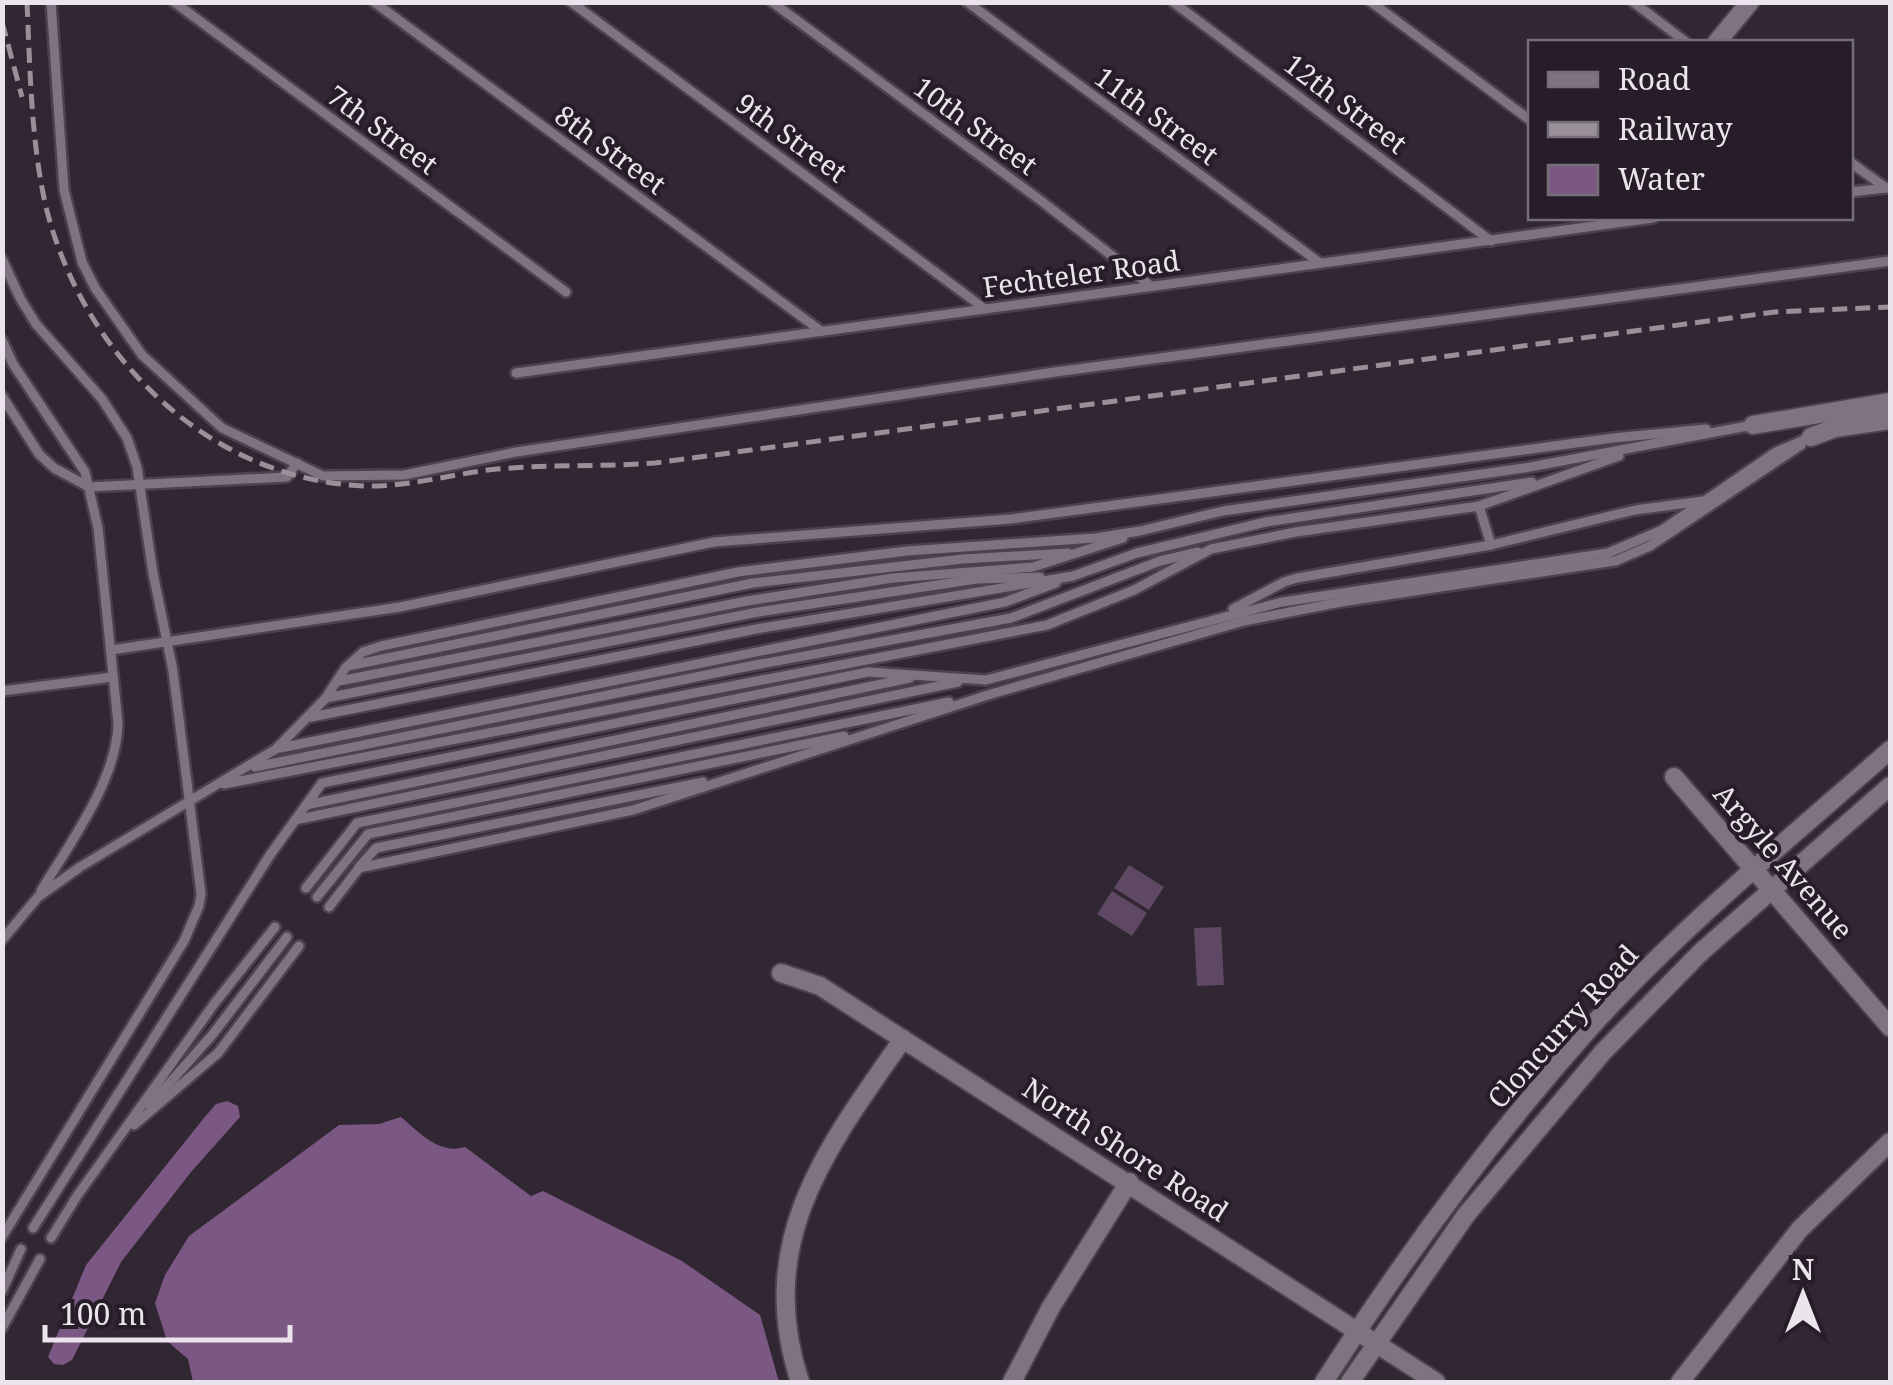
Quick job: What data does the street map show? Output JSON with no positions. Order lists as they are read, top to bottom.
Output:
{
  "streets": {
    "street": ["Argyle Avenue", "Cloncurry Road", "North Shore Road"],
    "lane": [
      "12th Street",
      "11th Street",
      "10th Street",
      "7th Street",
      "9th Street",
      "8th Street",
      "Fechteler Road"
    ]
  },
  "crossings": [
    ["12th Street", "Fechteler Road"],
    ["11th Street", "Fechteler Road"],
    ["10th Street", "Fechteler Road"],
    ["9th Street", "Fechteler Road"],
    ["8th Street", "Fechteler Road"],
    ["Argyle Avenue", "Cloncurry Road"],
    ["Cloncurry Road", "North Shore Road"]
  ],
  "legend": ["Road", "Railway", "Water"],
  "scale_bar": "100 m",
  "north": "top"
}
